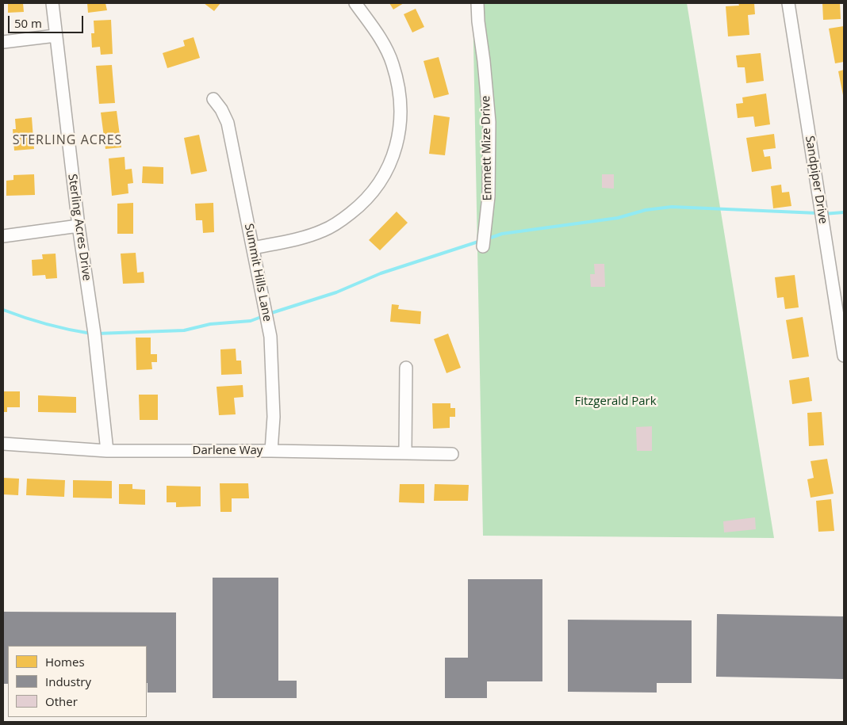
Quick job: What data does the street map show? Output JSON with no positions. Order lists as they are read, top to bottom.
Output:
{
  "streets": {
    "street": [
      "Emmett Mize Drive",
      "Sandpiper Drive",
      "Sterling Acres Drive",
      "Summit Hills Lane",
      "Darlene Way"
    ]
  },
  "crossings": [
    ["Sterling Acres Drive", "Darlene Way"],
    ["Summit Hills Lane", "Darlene Way"]
  ],
  "districts": ["STERLING ACRES"],
  "parks": ["Fitzgerald Park"],
  "legend": ["Homes", "Industry", "Other"],
  "scale_bar": "50 m"
}
